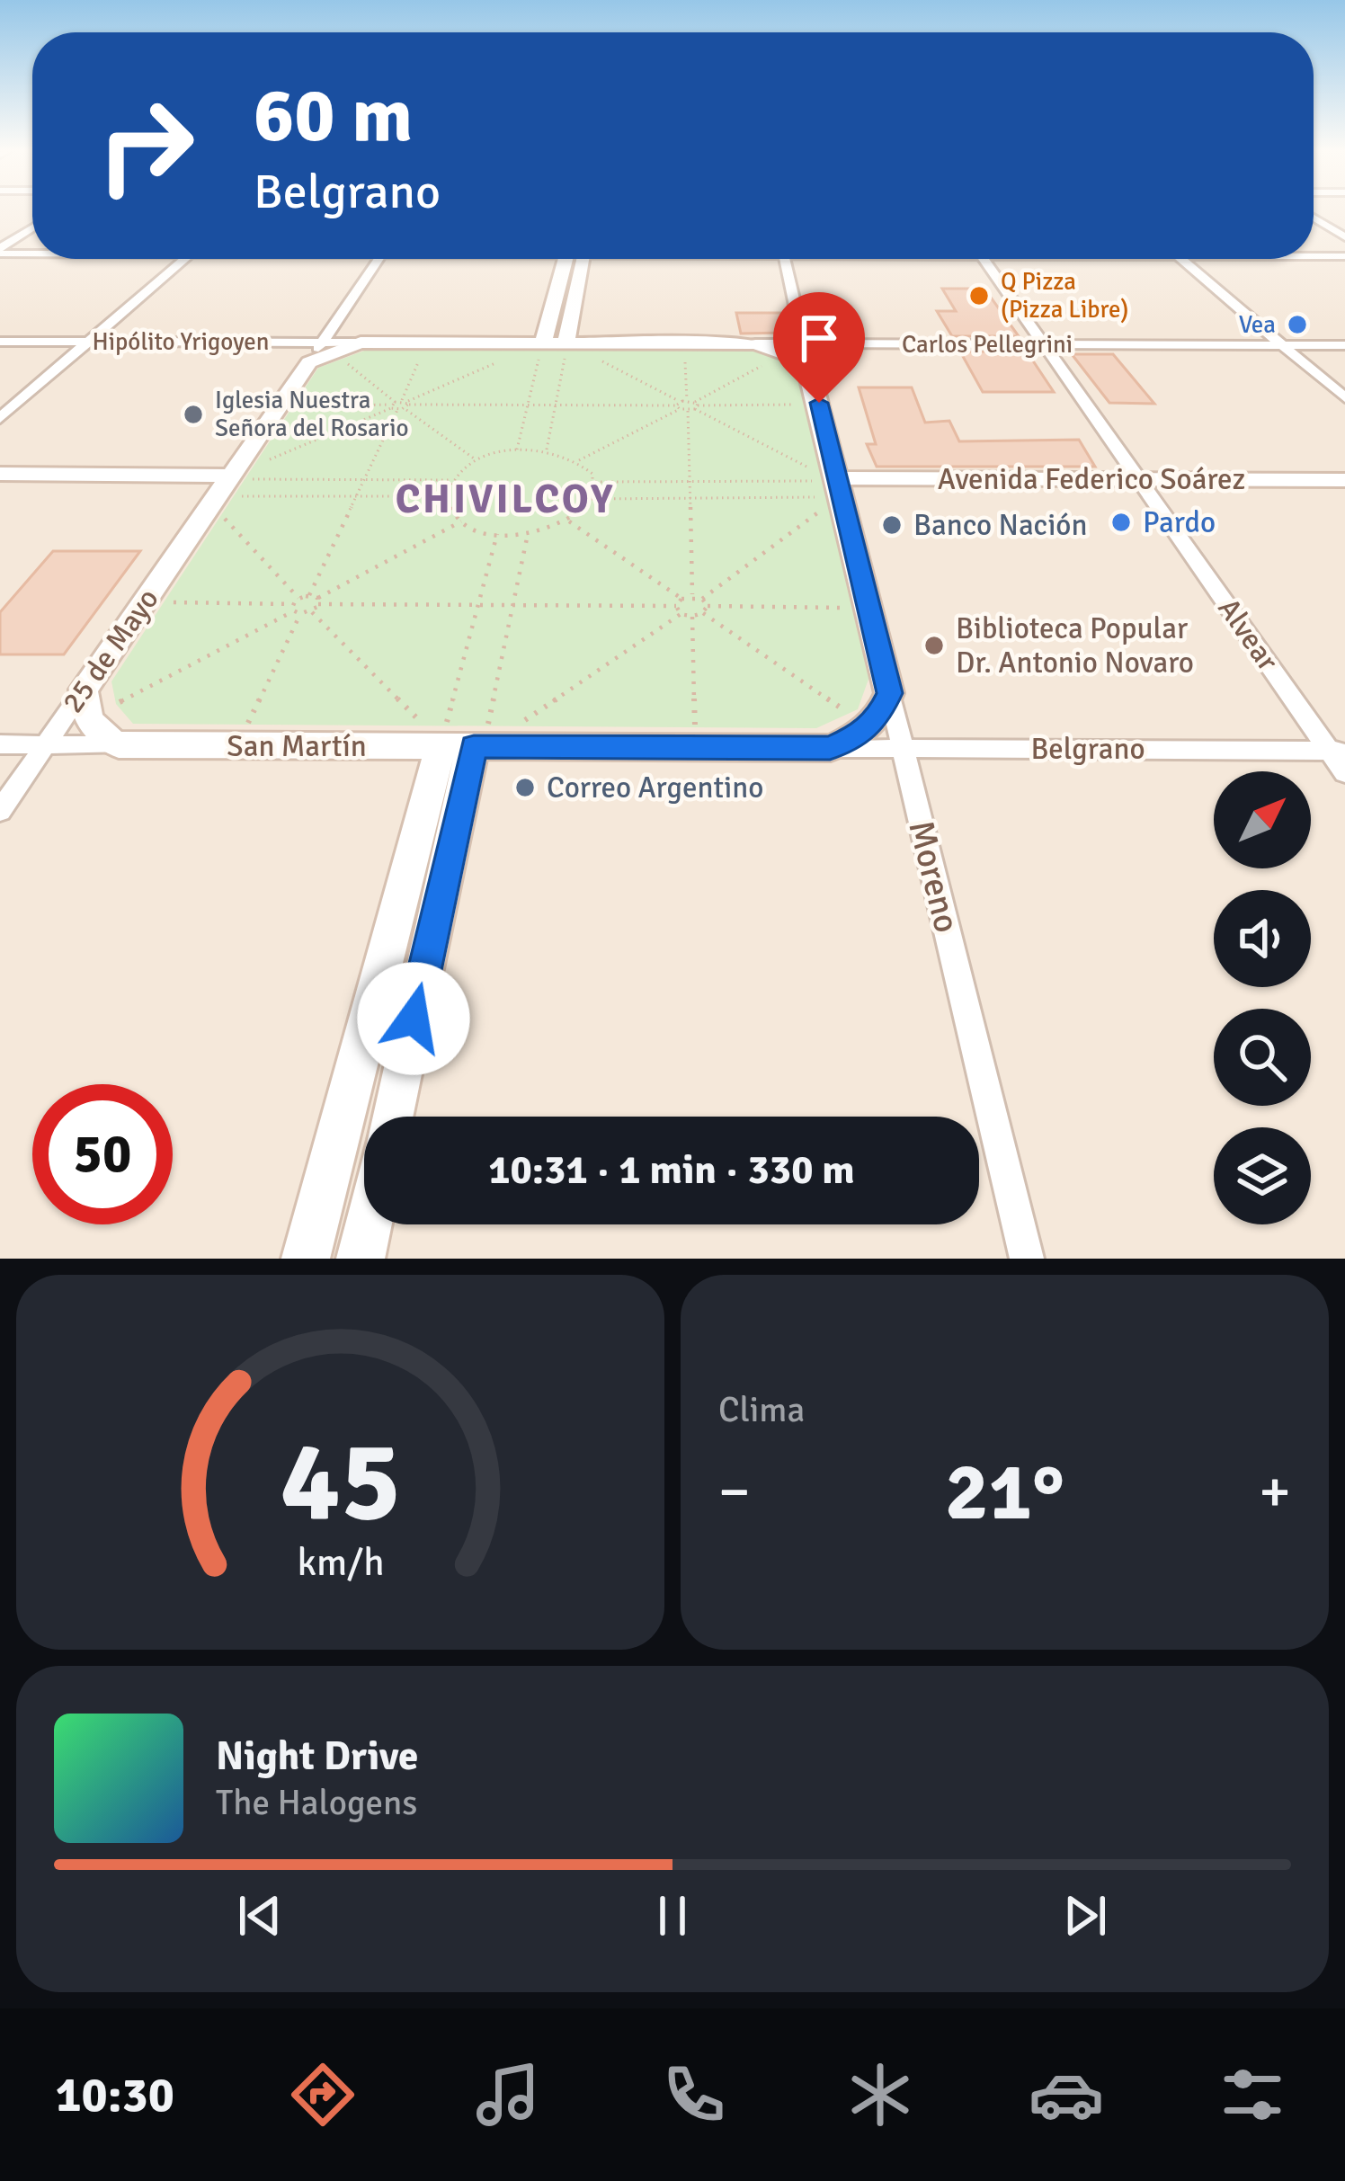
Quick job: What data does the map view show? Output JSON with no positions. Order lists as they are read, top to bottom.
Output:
{
  "streets": {
    "main road": [
      "Hipólito Yrigoyen",
      "Carlos Pellegrini",
      "Avenida Federico Soárez",
      "25 de Mayo",
      "San Martín",
      "Belgrano",
      "Moreno"
    ],
    "street": ["Alvear"]
  },
  "crossings": [
    ["Hipólito Yrigoyen", "Carlos Pellegrini"],
    ["Hipólito Yrigoyen", "25 de Mayo"],
    ["Carlos Pellegrini", "Alvear"],
    ["Avenida Federico Soárez", "Alvear"],
    ["Avenida Federico Soárez", "Moreno"],
    ["Alvear", "Belgrano"],
    ["25 de Mayo", "San Martín"],
    ["San Martín", "Belgrano"],
    ["Belgrano", "Moreno"]
  ],
  "districts": ["CHIVILCOY"],
  "places": [
    "Q Pizza (Pizza Libre)",
    "Vea",
    "Iglesia Nuestra Señora del Rosario",
    "Pardo",
    "Banco Nación",
    "Biblioteca Popular Dr. Antonio Novaro",
    "Correo Argentino"
  ],
  "north": "top right",
  "page": {
    "turn": ["60 m", "Belgrano"],
    "limit": "50",
    "trip": "10:31 · 1 min · 330 m",
    "tile": "Clima",
    "heat": ["−", "21°", "+"],
    "song": ["Night Drive", "The Halogens"],
    "tabs": "10:30",
    "gauge": ["45", "km/h"]
  }
}
